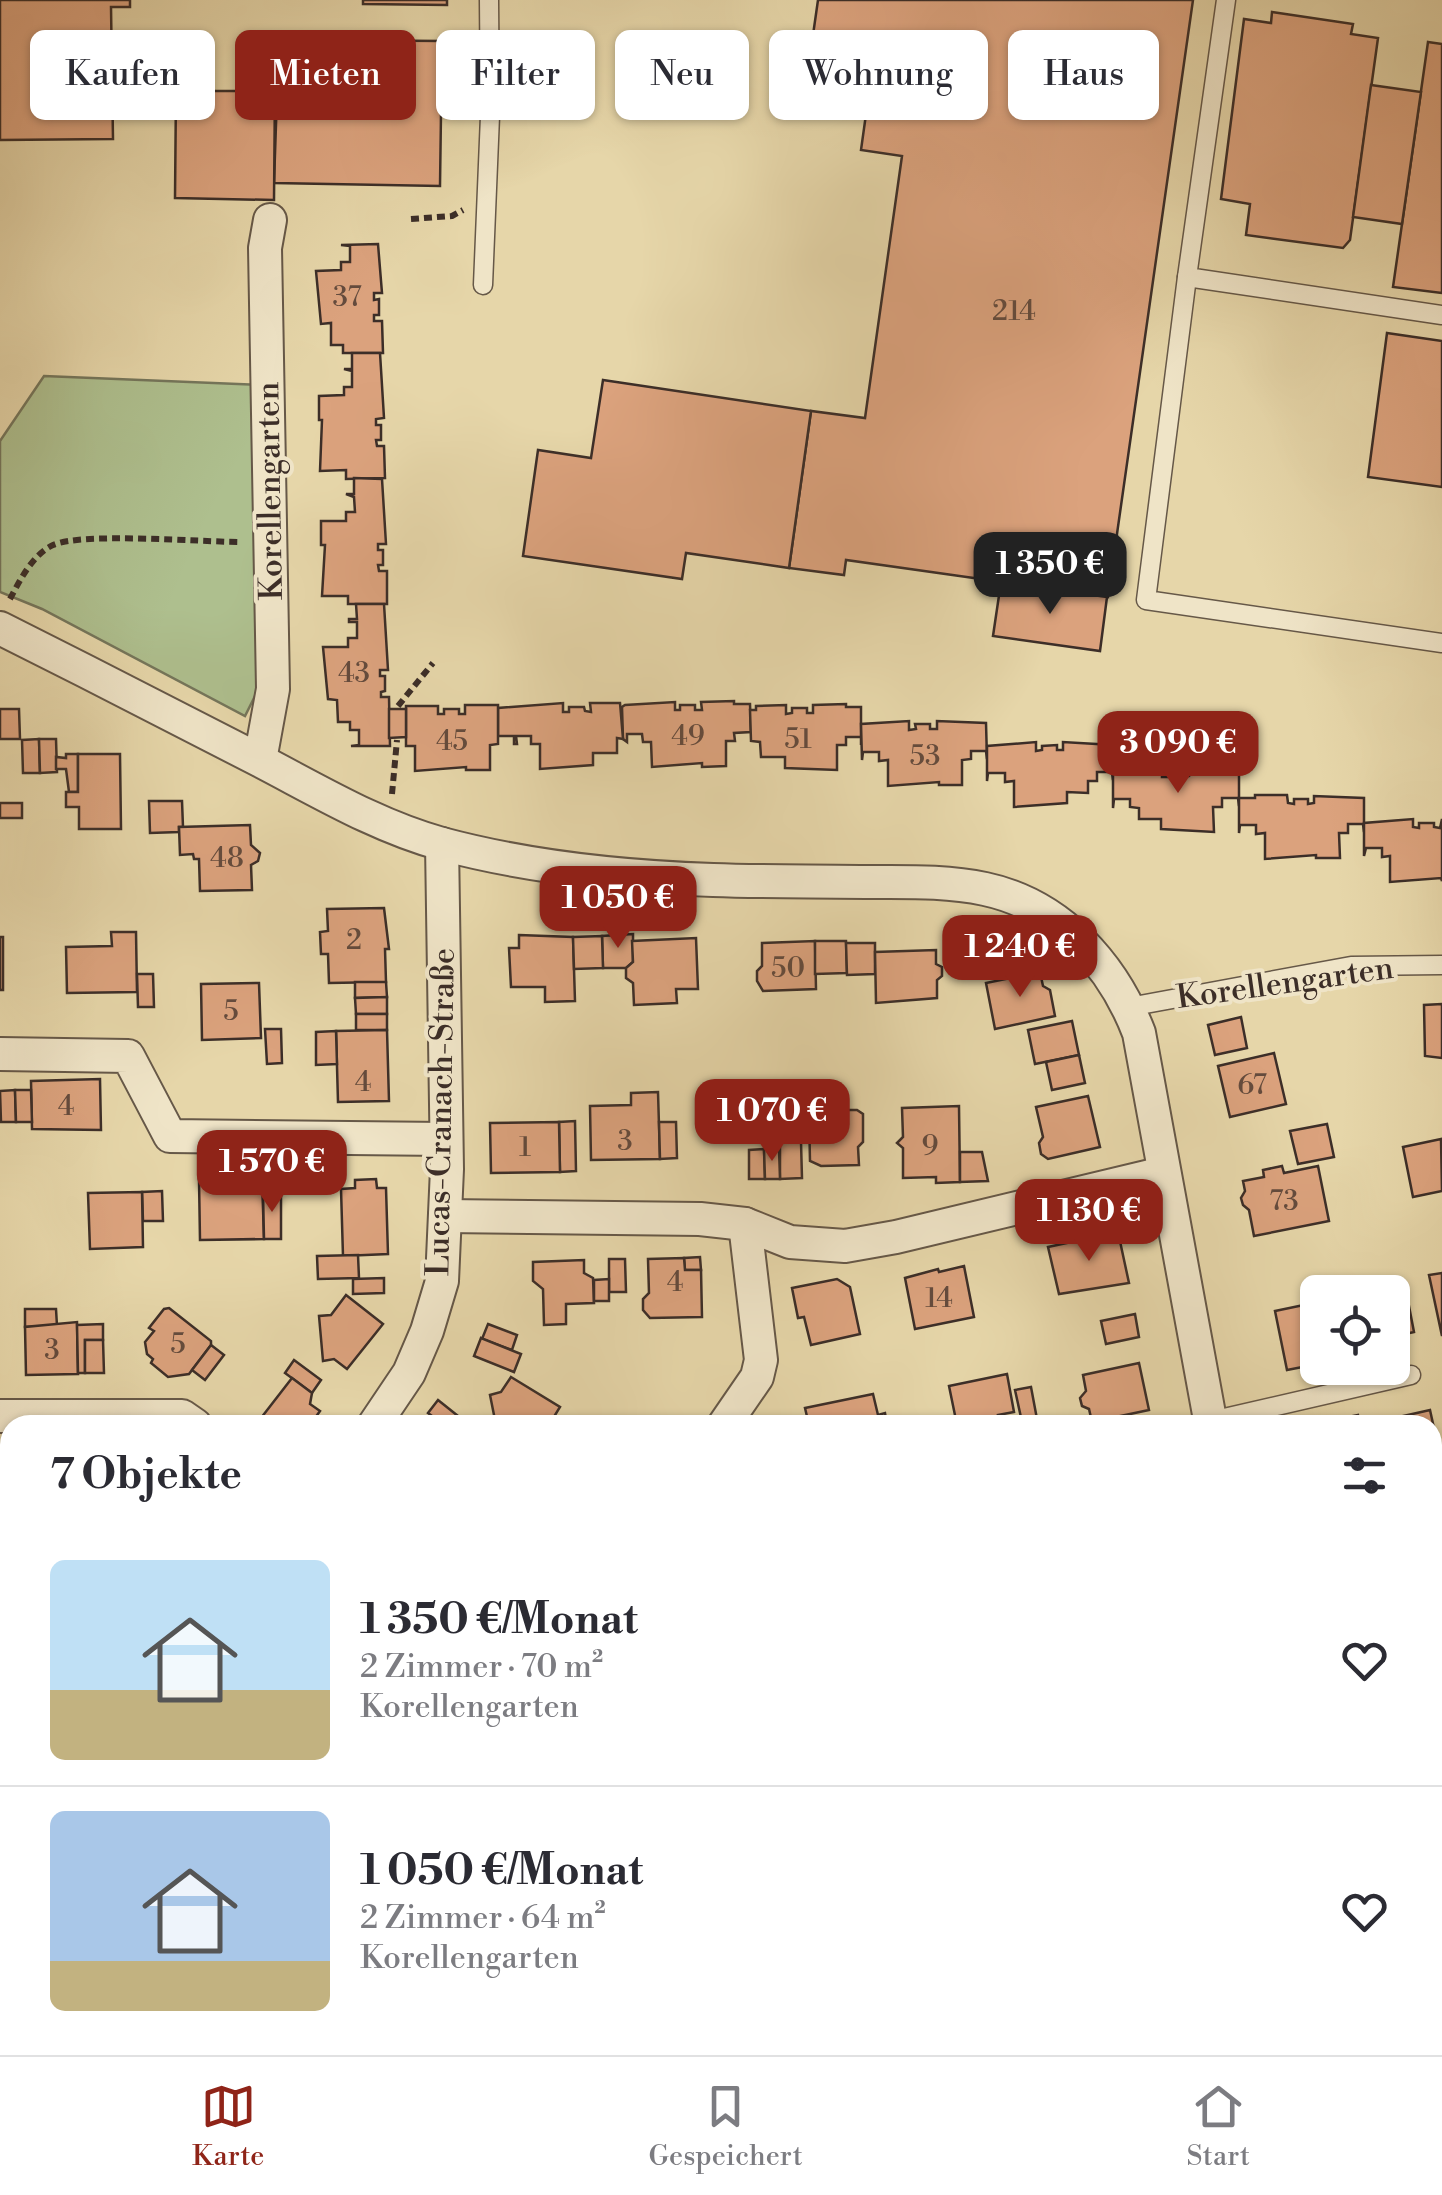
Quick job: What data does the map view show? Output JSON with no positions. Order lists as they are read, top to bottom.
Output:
{
  "streets": {
    "street": ["Korellengarten", "Lucas-Cranach-Straße"]
  },
  "crossings": [
    ["Korellengarten", "Lucas-Cranach-Straße"]
  ],
  "house_numbers": [
    "37",
    "214",
    "43",
    "49",
    "51",
    "45",
    "53",
    "48",
    "2",
    "50",
    "5",
    "4",
    "67",
    "4",
    "3",
    "9",
    "1",
    "73",
    "4",
    "14",
    "5",
    "3"
  ],
  "page": {
    "chip": [
      "Kaufen",
      "Mieten",
      "Filter",
      "Neu",
      "Wohnung",
      "Haus"
    ],
    "price": [
      "1 350 €",
      "3 090 €",
      "1 050 €",
      "1 240 €",
      "1 070 €",
      "1 570 €",
      "1 130 €"
    ],
    "heading": "7 Objekte",
    "list": [
      {
        "name": "1 350 €/Monat",
        "note": "2 Zimmer · 70 m² · Korellengarten"
      },
      {
        "name": "1 050 €/Monat",
        "note": "2 Zimmer · 64 m² · Korellengarten"
      }
    ],
    "tabs": ["Karte", "Gespeichert", "Start"]
  }
}
